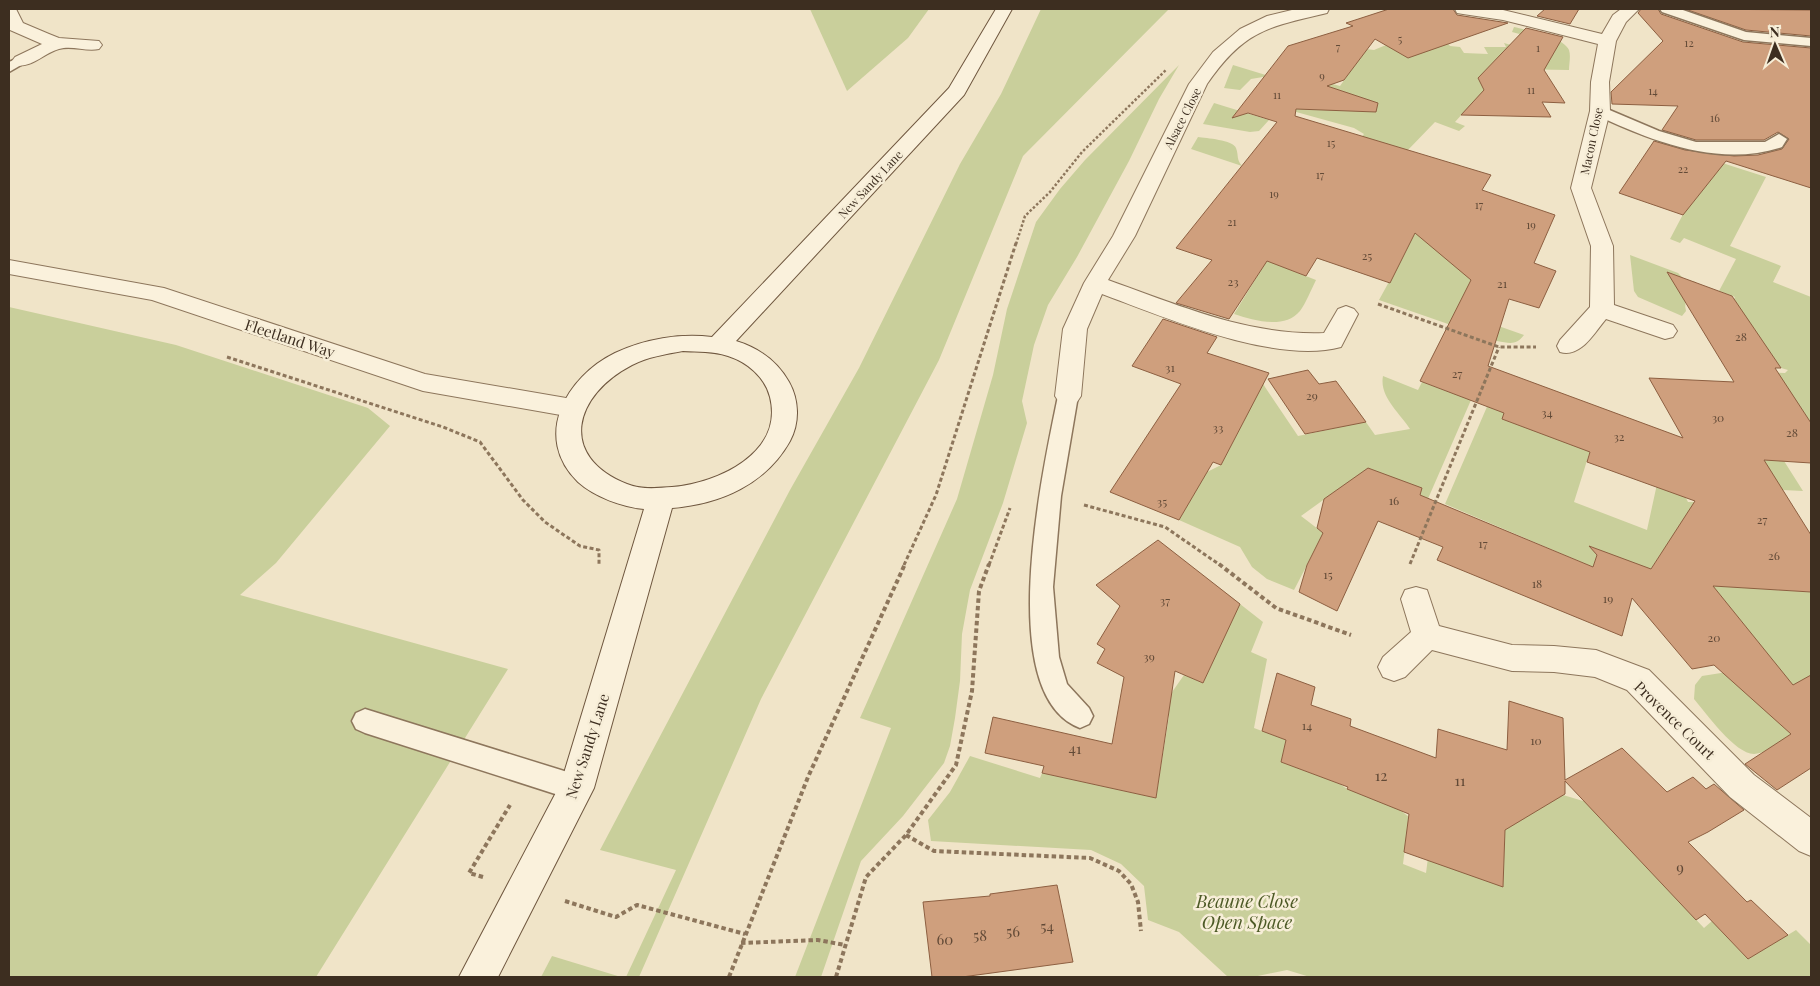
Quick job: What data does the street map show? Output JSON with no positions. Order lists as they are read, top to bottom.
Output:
{
  "streets": {
    "street": [
      "Alsace Close",
      "Macon Close",
      "New Sandy Lane",
      "Fleetland Way",
      "Provence Court"
    ]
  },
  "parks": ["Beaune Close Open Space"],
  "house_numbers": [
    "5",
    "12",
    "7",
    "1",
    "9",
    "11",
    "14",
    "11",
    "16",
    "15",
    "22",
    "17",
    "19",
    "17",
    "21",
    "19",
    "25",
    "23",
    "21",
    "28",
    "31",
    "27",
    "29",
    "34",
    "30",
    "33",
    "28",
    "32",
    "16",
    "35",
    "27",
    "17",
    "26",
    "15",
    "18",
    "19",
    "37",
    "20",
    "39",
    "14",
    "10",
    "41",
    "12",
    "11",
    "9",
    "54",
    "56",
    "58",
    "60"
  ],
  "north": "top"
}
